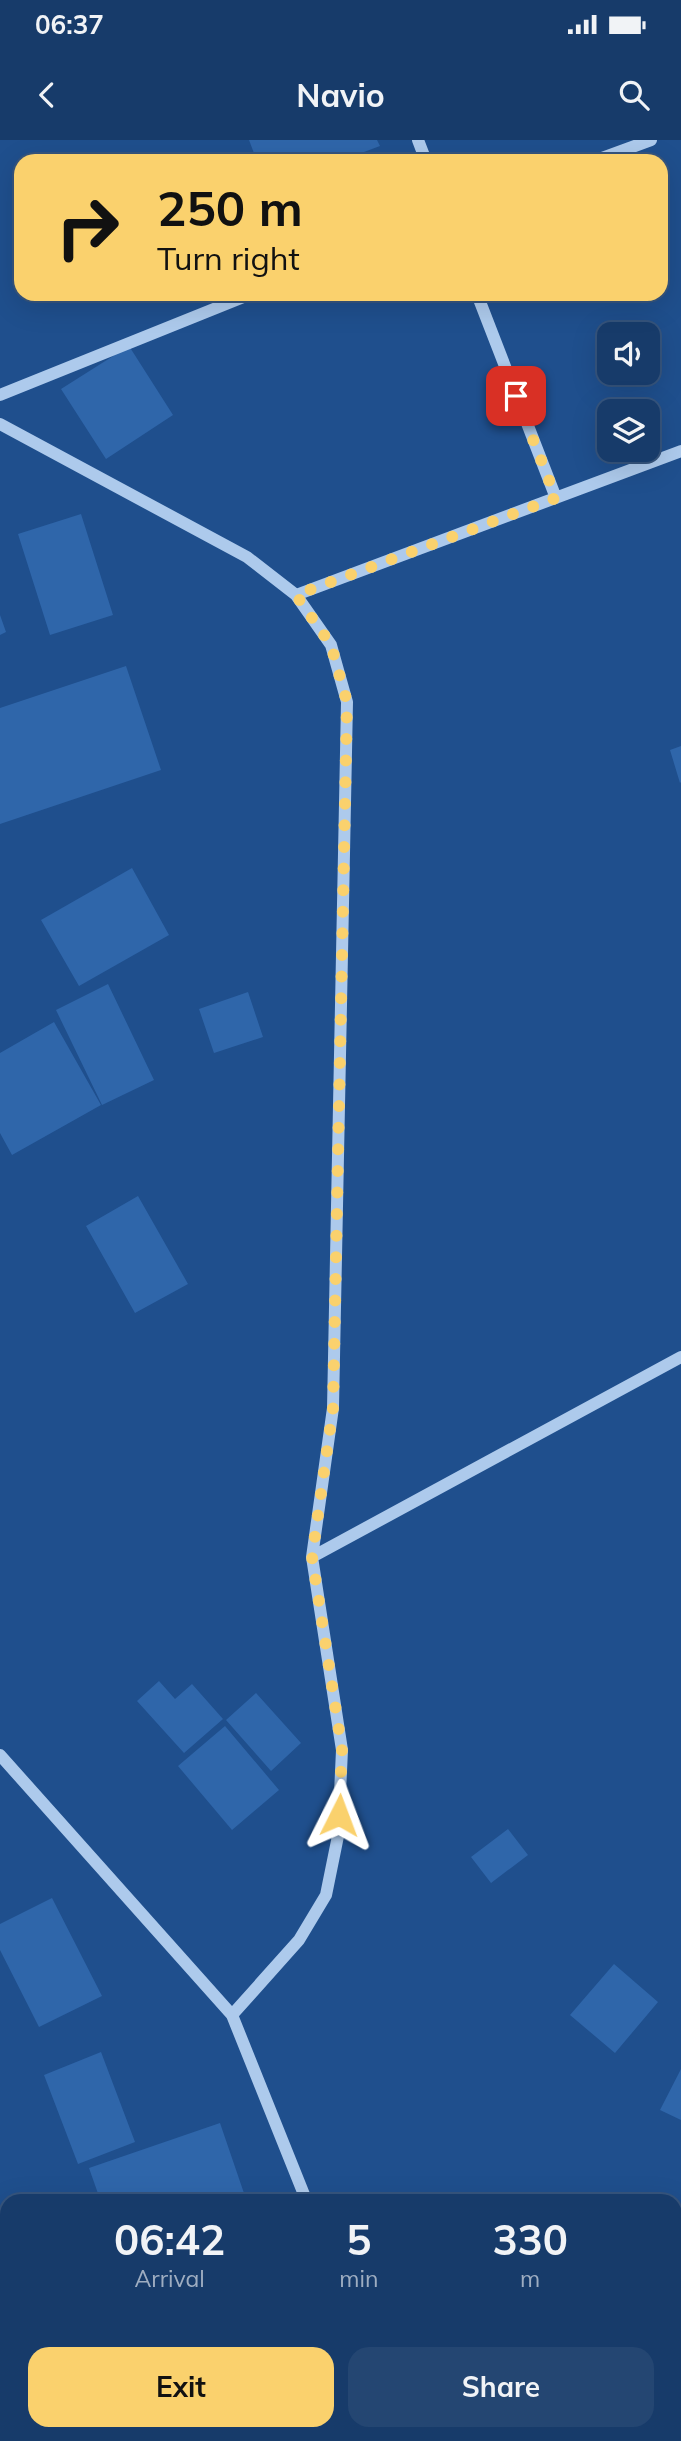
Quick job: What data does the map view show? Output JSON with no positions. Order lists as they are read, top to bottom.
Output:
{
  "page": {
    "status": "06:37",
    "header": "Navio",
    "turn": ["250 m", "Turn right"],
    "eta": [
      "06:42",
      "Arrival",
      "5",
      "min",
      "330",
      "m"
    ],
    "buttons": ["Exit", "Share"]
  }
}
